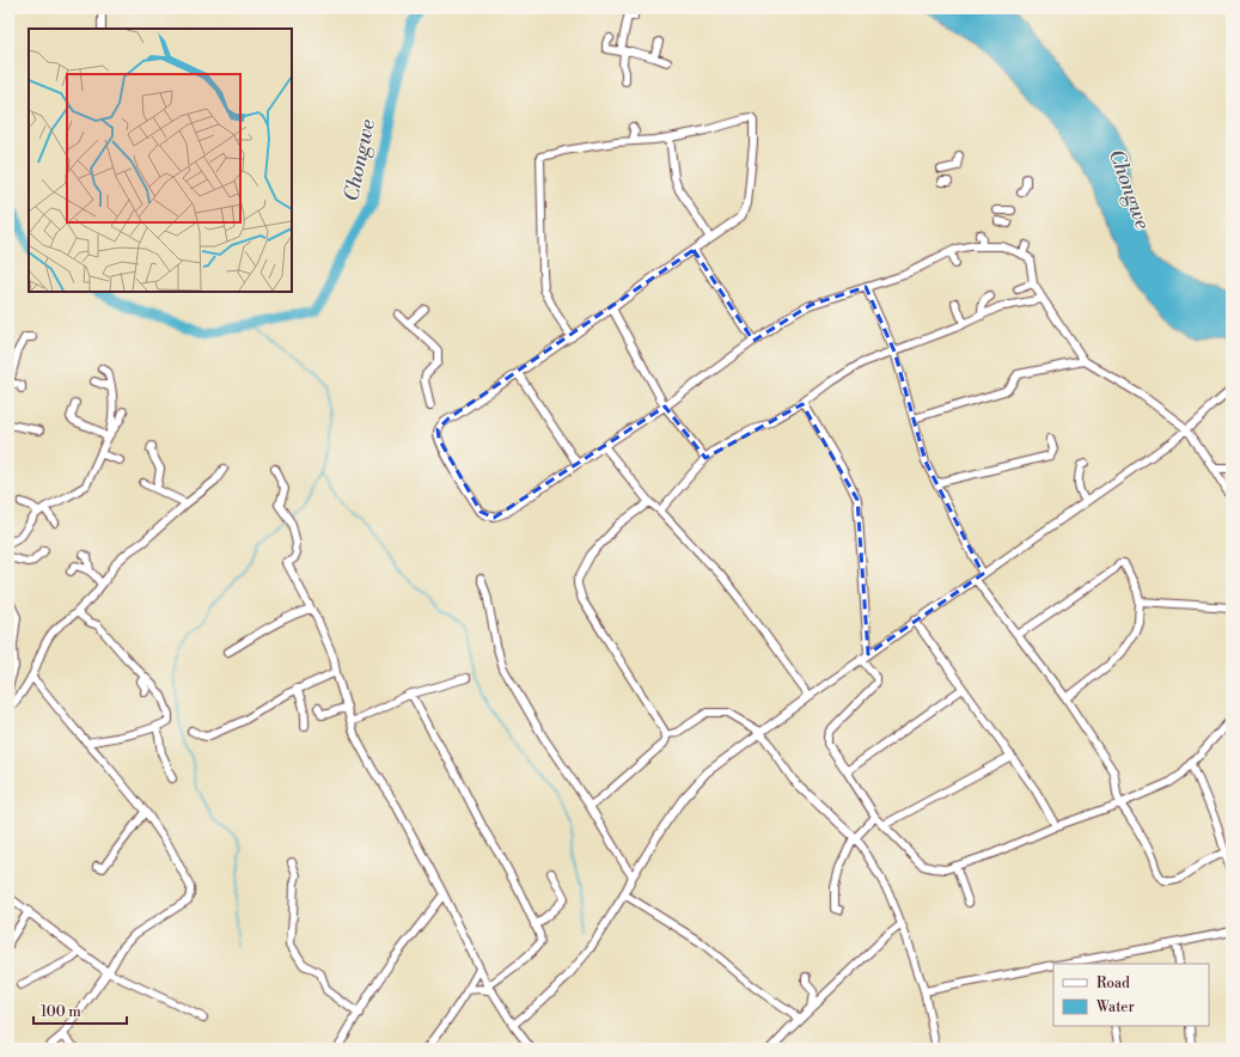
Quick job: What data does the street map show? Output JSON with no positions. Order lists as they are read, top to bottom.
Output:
{
  "water": ["Chongwe"],
  "legend": ["Road", "Water"],
  "scale_bar": "100 m"
}
